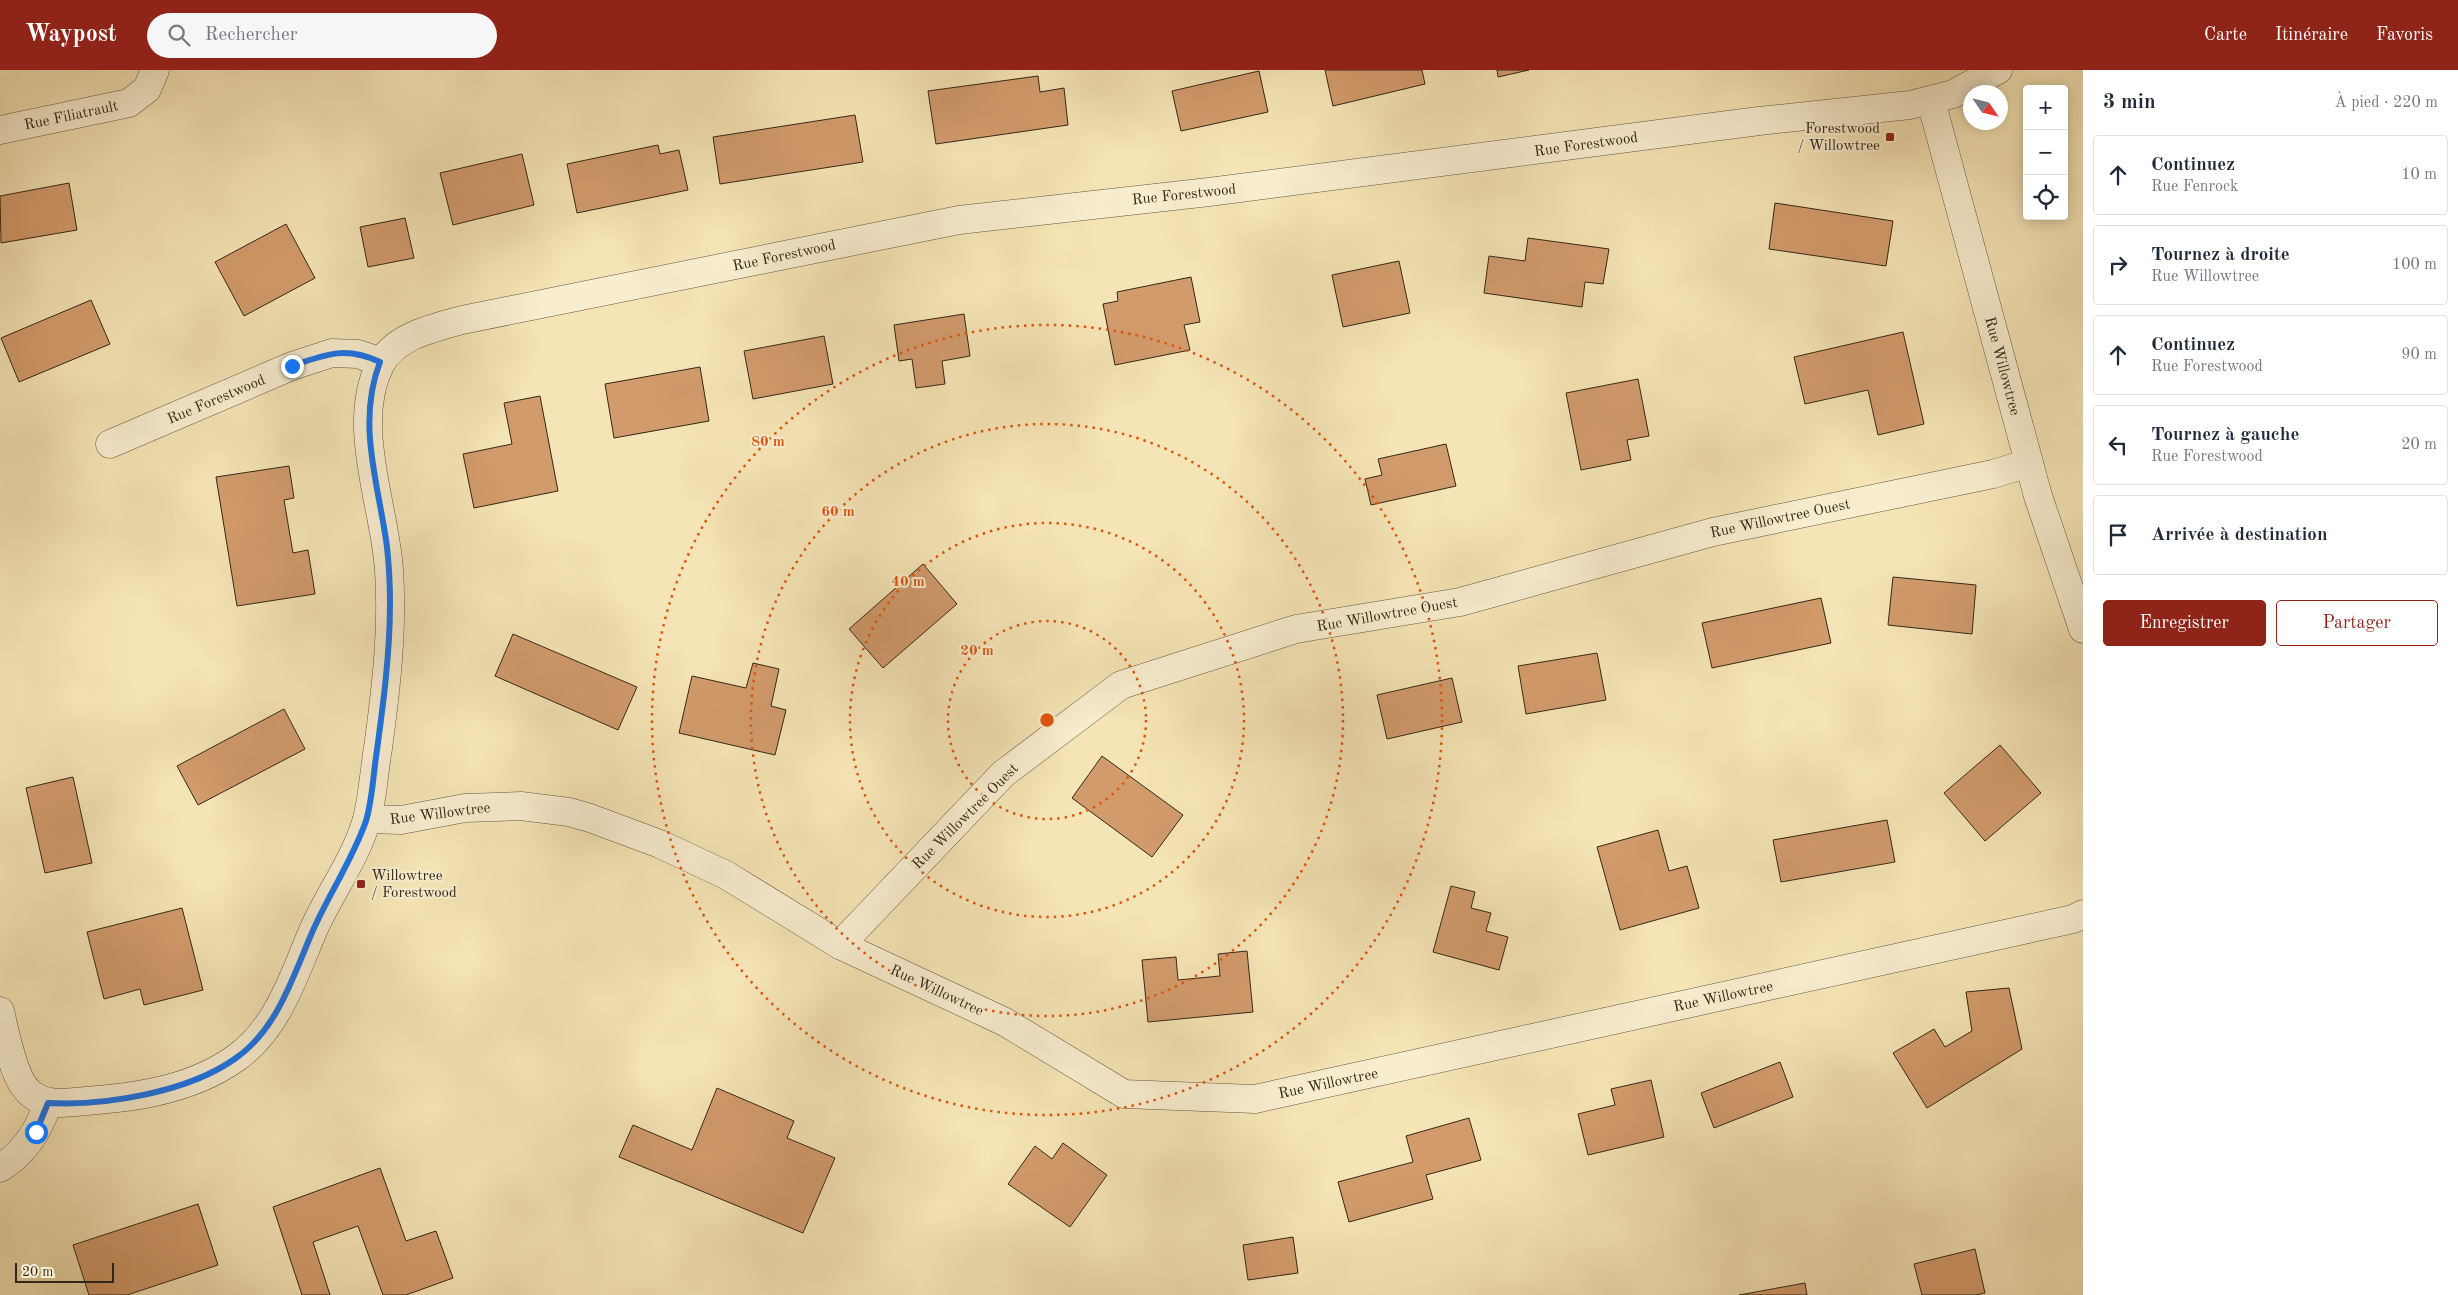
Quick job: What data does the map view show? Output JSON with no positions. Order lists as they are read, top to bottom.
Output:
{
  "streets": {
    "street": [
      "Rue Filiatrault",
      "Rue Forestwood",
      "Rue Willowtree",
      "Rue Willowtree Ouest"
    ]
  },
  "crossings": [
    ["Rue Forestwood", "Rue Willowtree"],
    ["Rue Willowtree", "Rue Willowtree Ouest"]
  ],
  "places": {
    "transit": ["Forestwood / Willowtree", "Willowtree / Forestwood"]
  },
  "scale_bar": "20 m",
  "north": "bottom right",
  "page": {
    "header": "Waypost",
    "search": "Rechercher",
    "nav": ["Carte", "Itinéraire", "Favoris"],
    "heading": ["3 min", "À pied · 220 m"],
    "map_buttons": ["+", "−"],
    "list": [
      ["Continuez", "Rue Fenrock", "10 m"],
      ["Tournez à droite", "Rue Willowtree", "100 m"],
      ["Continuez", "Rue Forestwood", "90 m"],
      ["Tournez à gauche", "Rue Forestwood", "20 m"],
      "Arrivée à destination"
    ],
    "buttons": ["Enregistrer", "Partager"],
    "scale": "20 m"
  },
  "rings": [
    "80 m",
    "60 m",
    "40 m",
    "20 m"
  ]
}
